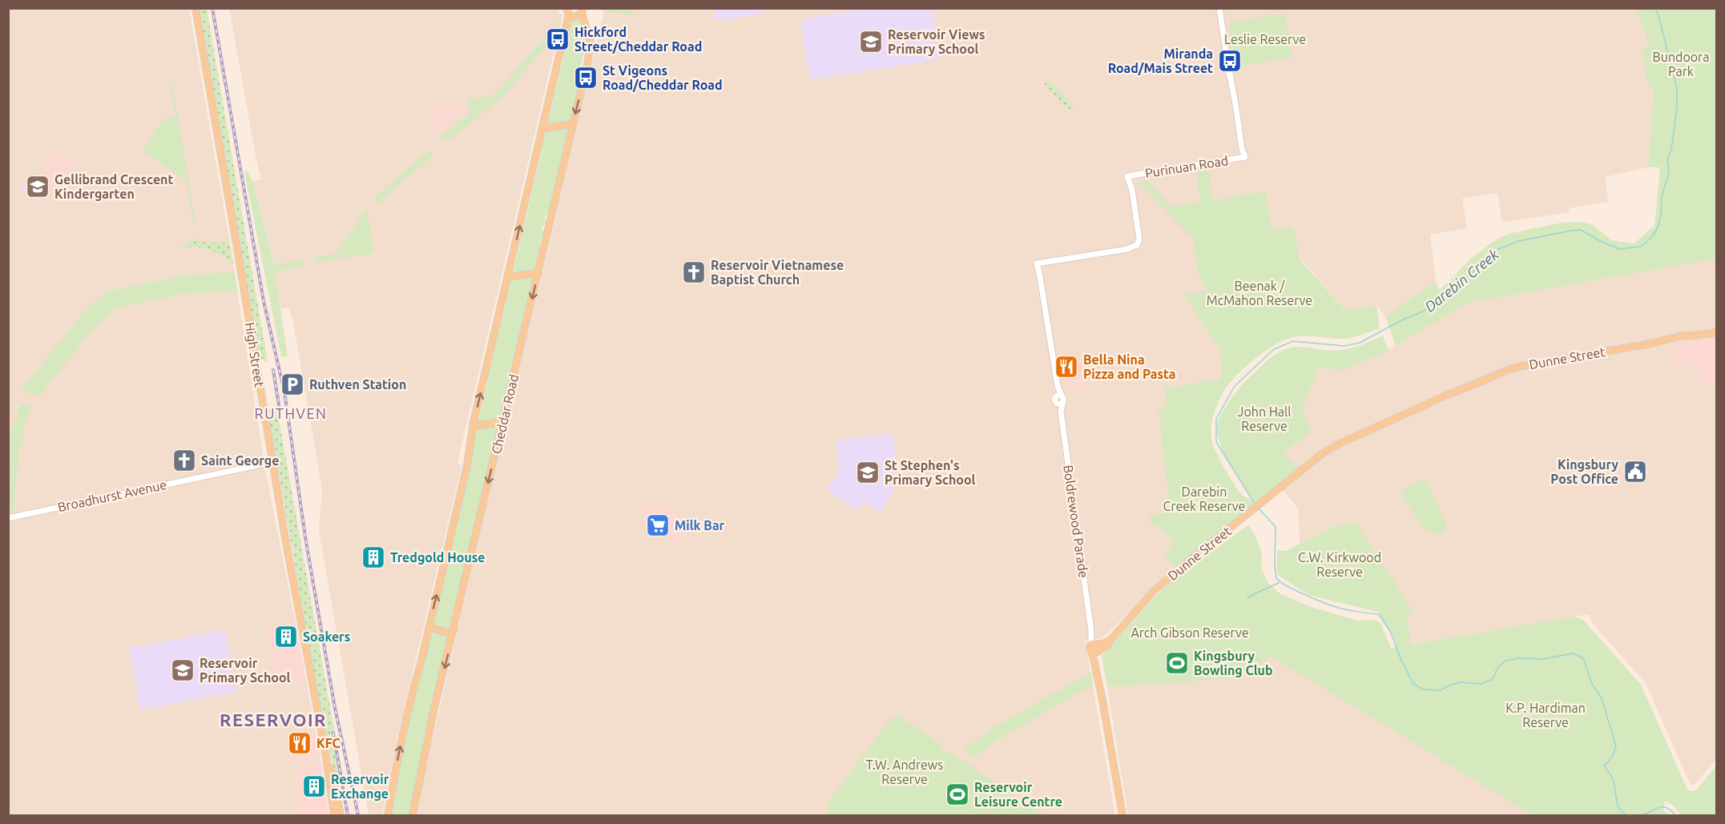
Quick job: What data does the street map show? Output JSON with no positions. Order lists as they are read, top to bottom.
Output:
{
  "streets": {
    "main road": [
      "High Street",
      "Dunne Street",
      "Cheddar Road",
      "Boldrewood Parade"
    ],
    "street": ["Purinuan Road", "Broadhurst Avenue"]
  },
  "crossings": [
    ["Purinuan Road", "Boldrewood Parade"],
    ["High Street", "Broadhurst Avenue"],
    ["Dunne Street", "Boldrewood Parade"]
  ],
  "districts": ["RUTHVEN", "RESERVOIR"],
  "water": ["Darebin Creek"],
  "parks": [
    "Leslie Reserve",
    "Bundoora Park",
    "Beenak / McMahon Reserve",
    "John Hall Reserve",
    "Darebin Creek Reserve",
    "C.W. Kirkwood Reserve",
    "Arch Gibson Reserve",
    "K.P. Hardiman Reserve",
    "T.W. Andrews Reserve"
  ],
  "places": {
    "bus stop": ["Hickford Street/Cheddar Road", "Miranda Road/Mais Street", "St Vigeons Road/Cheddar Road"],
    "school or university": [
      "Reservoir Views Primary School",
      "Gellibrand Crescent Kindergarten",
      "St Stephen's Primary School",
      "Reservoir Primary School"
    ],
    "church": ["Reservoir Vietnamese Baptist Church", "Saint George"],
    "restaurant": ["Bella Nina Pizza and Pasta", "KFC"],
    "parking": ["Ruthven Station"],
    "public building": ["Kingsbury Post Office"],
    "supermarket": ["Milk Bar"],
    "building": ["Tredgold House", "Soakers", "Reservoir Exchange"],
    "sports": ["Kingsbury Bowling Club", "Reservoir Leisure Centre"]
  }
}
